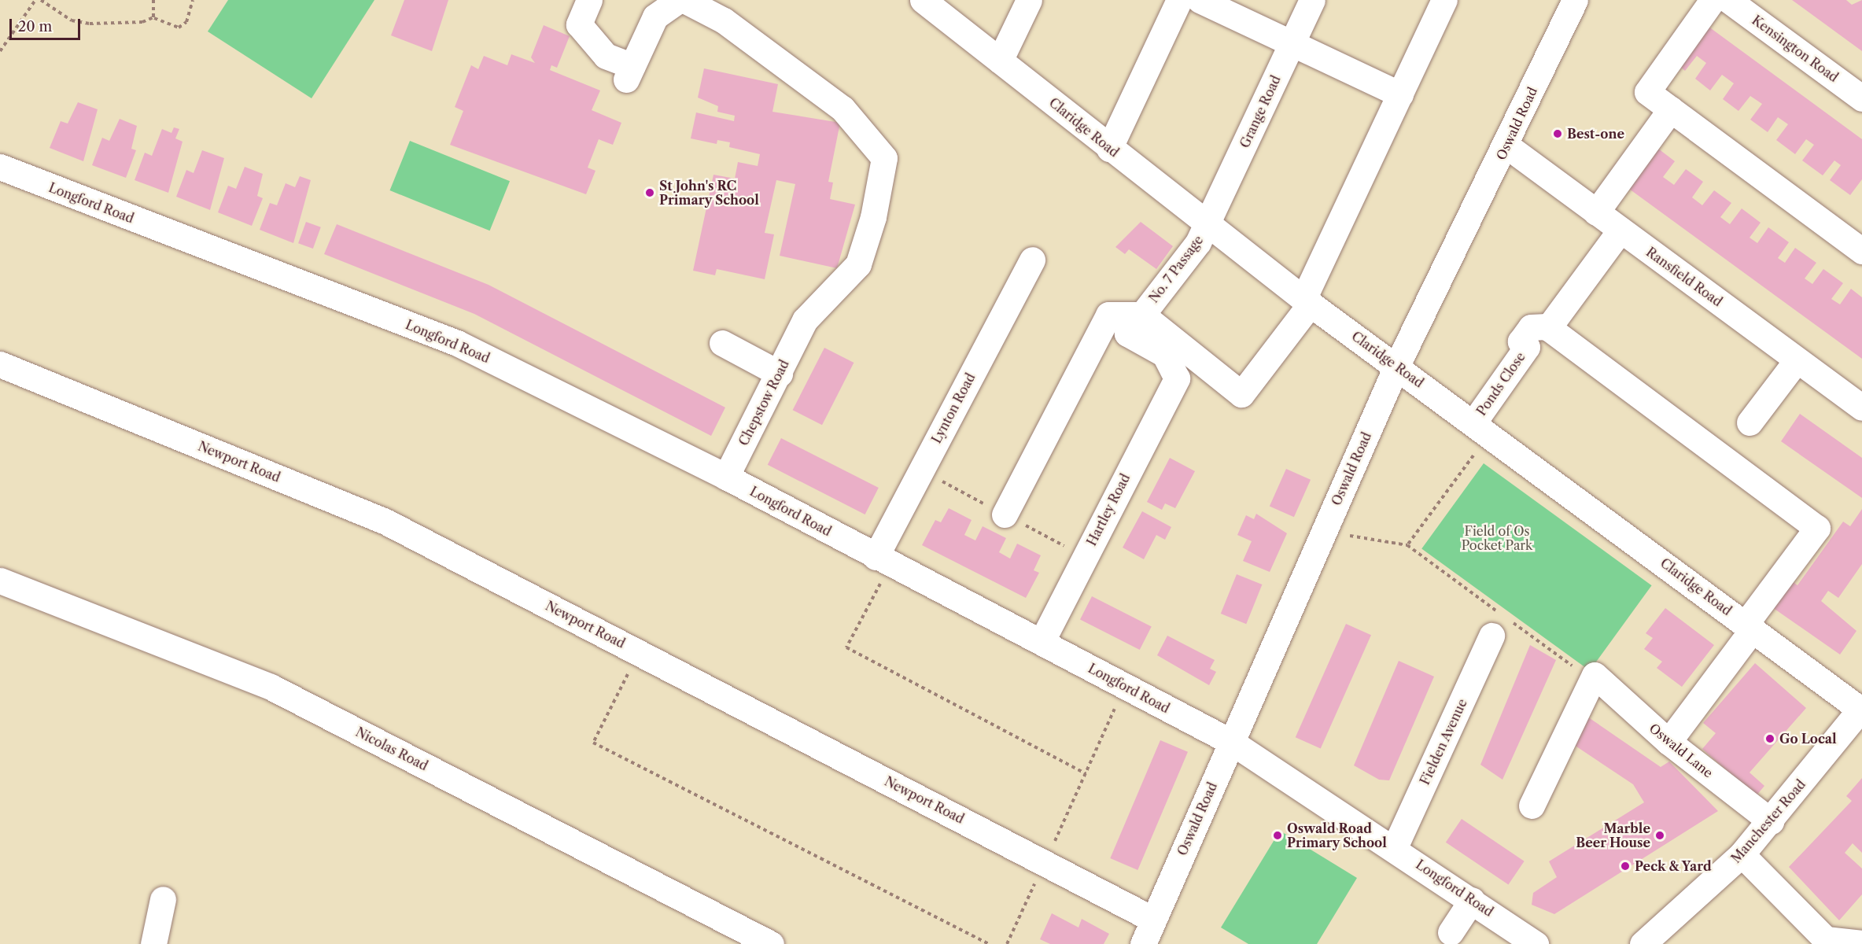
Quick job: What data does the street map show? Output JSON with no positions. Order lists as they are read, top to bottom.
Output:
{
  "streets": {
    "street": [
      "Kensington Road",
      "Grange Road",
      "Oswald Road",
      "Claridge Road",
      "Longford Road",
      "No. 7 Passage",
      "Ransfield Road",
      "Ponds Close",
      "Chepstow Road",
      "Lynton Road",
      "Newport Road",
      "Hartley Road",
      "Fielden Avenue",
      "Nicolas Road",
      "Oswald Lane",
      "Manchester Road"
    ]
  },
  "crossings": [
    ["Grange Road", "Claridge Road"],
    ["Grange Road", "No. 7 Passage"],
    ["Oswald Road", "Claridge Road"],
    ["Oswald Road", "Longford Road"],
    ["Oswald Road", "Ransfield Road"],
    ["Oswald Road", "Newport Road"],
    ["Claridge Road", "No. 7 Passage"],
    ["Claridge Road", "Ponds Close"],
    ["Claridge Road", "Manchester Road"],
    ["Longford Road", "Chepstow Road"],
    ["Longford Road", "Lynton Road"],
    ["Longford Road", "Hartley Road"],
    ["Longford Road", "Fielden Avenue"],
    ["No. 7 Passage", "Hartley Road"],
    ["Oswald Lane", "Manchester Road"]
  ],
  "parks": ["Field of Os Pocket Park"],
  "places": [
    "Best-one",
    "St John's RC Primary School",
    "Go Local",
    "Oswald Road Primary School",
    "Marble Beer House",
    "Peck & Yard"
  ],
  "scale_bar": "20 m"
}
